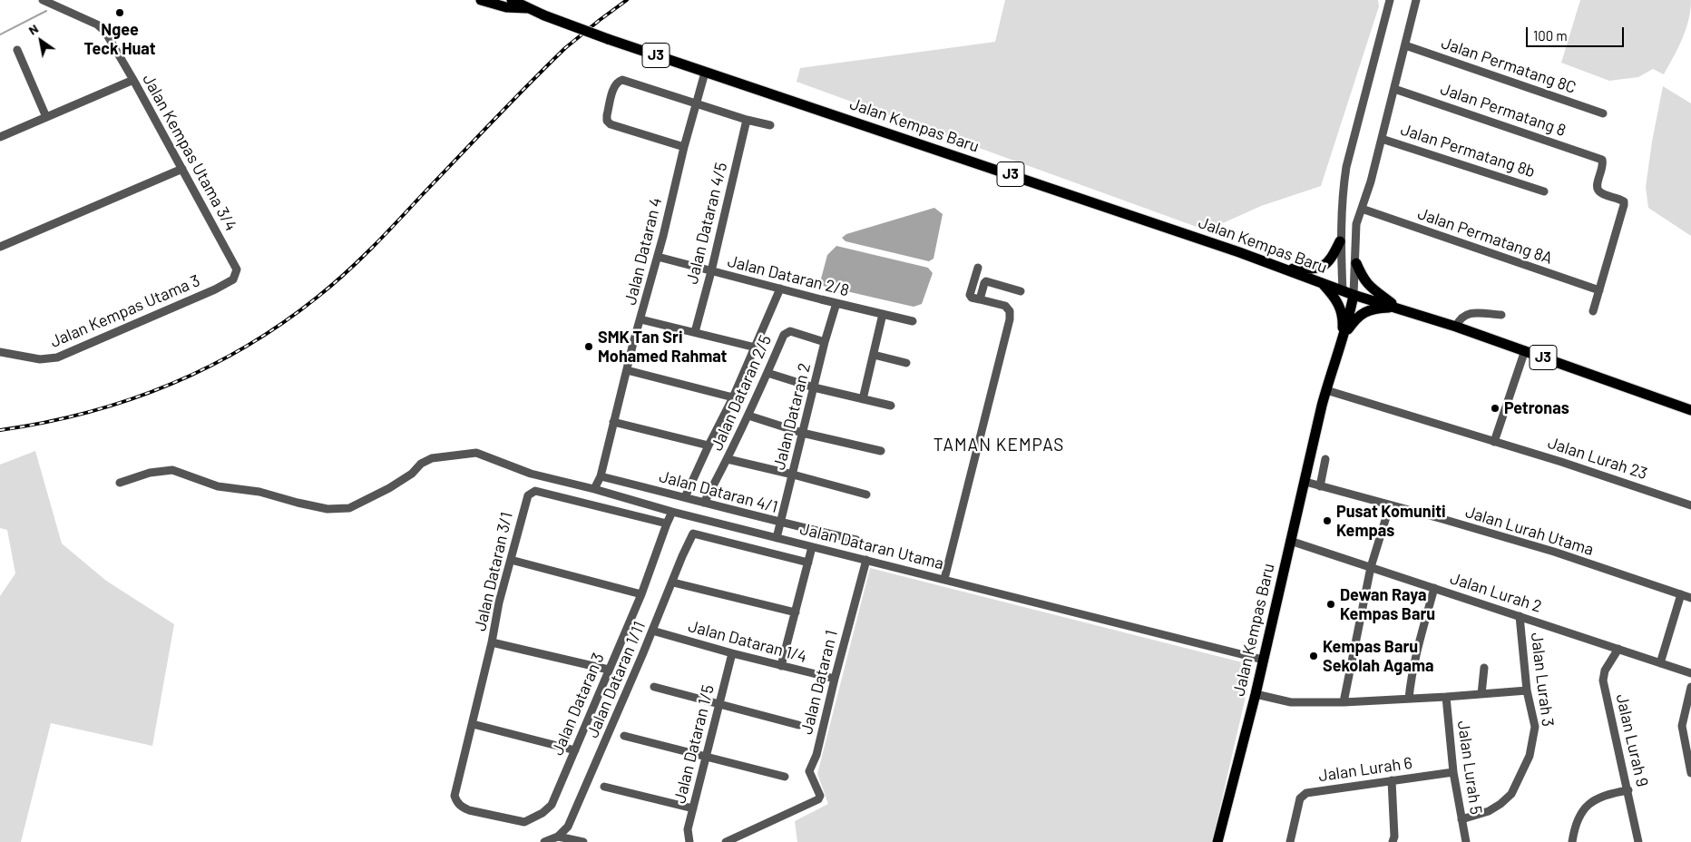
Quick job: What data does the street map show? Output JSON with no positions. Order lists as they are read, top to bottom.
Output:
{
  "streets": {
    "main road": ["J3", "Jalan Kempas Baru"],
    "street": [
      "Jalan Permatang 8C",
      "Jalan Permatang 8",
      "Jalan Permatang 8b",
      "Jalan Kempas Utama 3/4",
      "Jalan Dataran 4/5",
      "Jalan Permatang 8A",
      "Jalan Dataran 4",
      "Jalan Dataran 2/8",
      "Jalan Kempas Utama 3",
      "Jalan Dataran 2/5",
      "Jalan Dataran 2",
      "Jalan Lurah 23",
      "Jalan Dataran 4/1",
      "Jalan Lurah Utama",
      "Jalan Dataran Utama",
      "Jalan Dataran 3/1",
      "Jalan Lurah 2",
      "Jalan Dataran 1/4",
      "Jalan Dataran 1/11",
      "Jalan Lurah 3",
      "Jalan Dataran 1",
      "Jalan Dataran 3",
      "Jalan Lurah 9",
      "Jalan Dataran 1/5",
      "Jalan Lurah 5",
      "Jalan Lurah 6"
    ]
  },
  "crossings": [
    ["Jalan Permatang 8", "Jalan Permatang 8A"],
    ["Jalan Kempas Baru", "Jalan Dataran 4"],
    ["Jalan Kempas Baru", "Jalan Lurah 23"],
    ["Jalan Kempas Baru", "Jalan Lurah Utama"],
    ["Jalan Kempas Baru", "Jalan Dataran Utama"],
    ["Jalan Kempas Baru", "Jalan Lurah 2"],
    ["Jalan Kempas Utama 3/4", "Jalan Kempas Utama 3"],
    ["Jalan Dataran 4/5", "Jalan Dataran 2/8"],
    ["Jalan Dataran 4", "Jalan Dataran 2/8"],
    ["Jalan Dataran 4", "Jalan Dataran 4/1"],
    ["Jalan Dataran 4", "Jalan Dataran Utama"],
    ["Jalan Dataran 2/8", "Jalan Dataran 2"],
    ["Jalan Dataran 2/5", "Jalan Dataran 2"],
    ["Jalan Dataran 2/5", "Jalan Dataran 4/1"],
    ["Jalan Dataran 2", "Jalan Dataran 4/1"],
    ["Jalan Dataran 2", "Jalan Dataran Utama"],
    ["Jalan Dataran Utama", "Jalan Dataran 1"],
    ["Jalan Dataran Utama", "Jalan Dataran 3"],
    ["Jalan Dataran 3/1", "Jalan Dataran 3"],
    ["Jalan Lurah 2", "Jalan Lurah 3"],
    ["Jalan Lurah 2", "Jalan Lurah 9"],
    ["Jalan Dataran 1/4", "Jalan Dataran 1/11"],
    ["Jalan Dataran 1/4", "Jalan Dataran 1"],
    ["Jalan Dataran 1/4", "Jalan Dataran 1/5"],
    ["Jalan Lurah 3", "Jalan Lurah 5"],
    ["Jalan Lurah 5", "Jalan Lurah 6"]
  ],
  "districts": ["TAMAN KEMPAS"],
  "places": [
    "Ngee Teck Huat",
    "SMK Tan Sri Mohamed Rahmat",
    "Petronas",
    "Pusat Komuniti Kempas",
    "Dewan Raya Kempas Baru",
    "Kempas Baru Sekolah Agama"
  ],
  "scale_bar": "100 m",
  "north": "top left"
}
